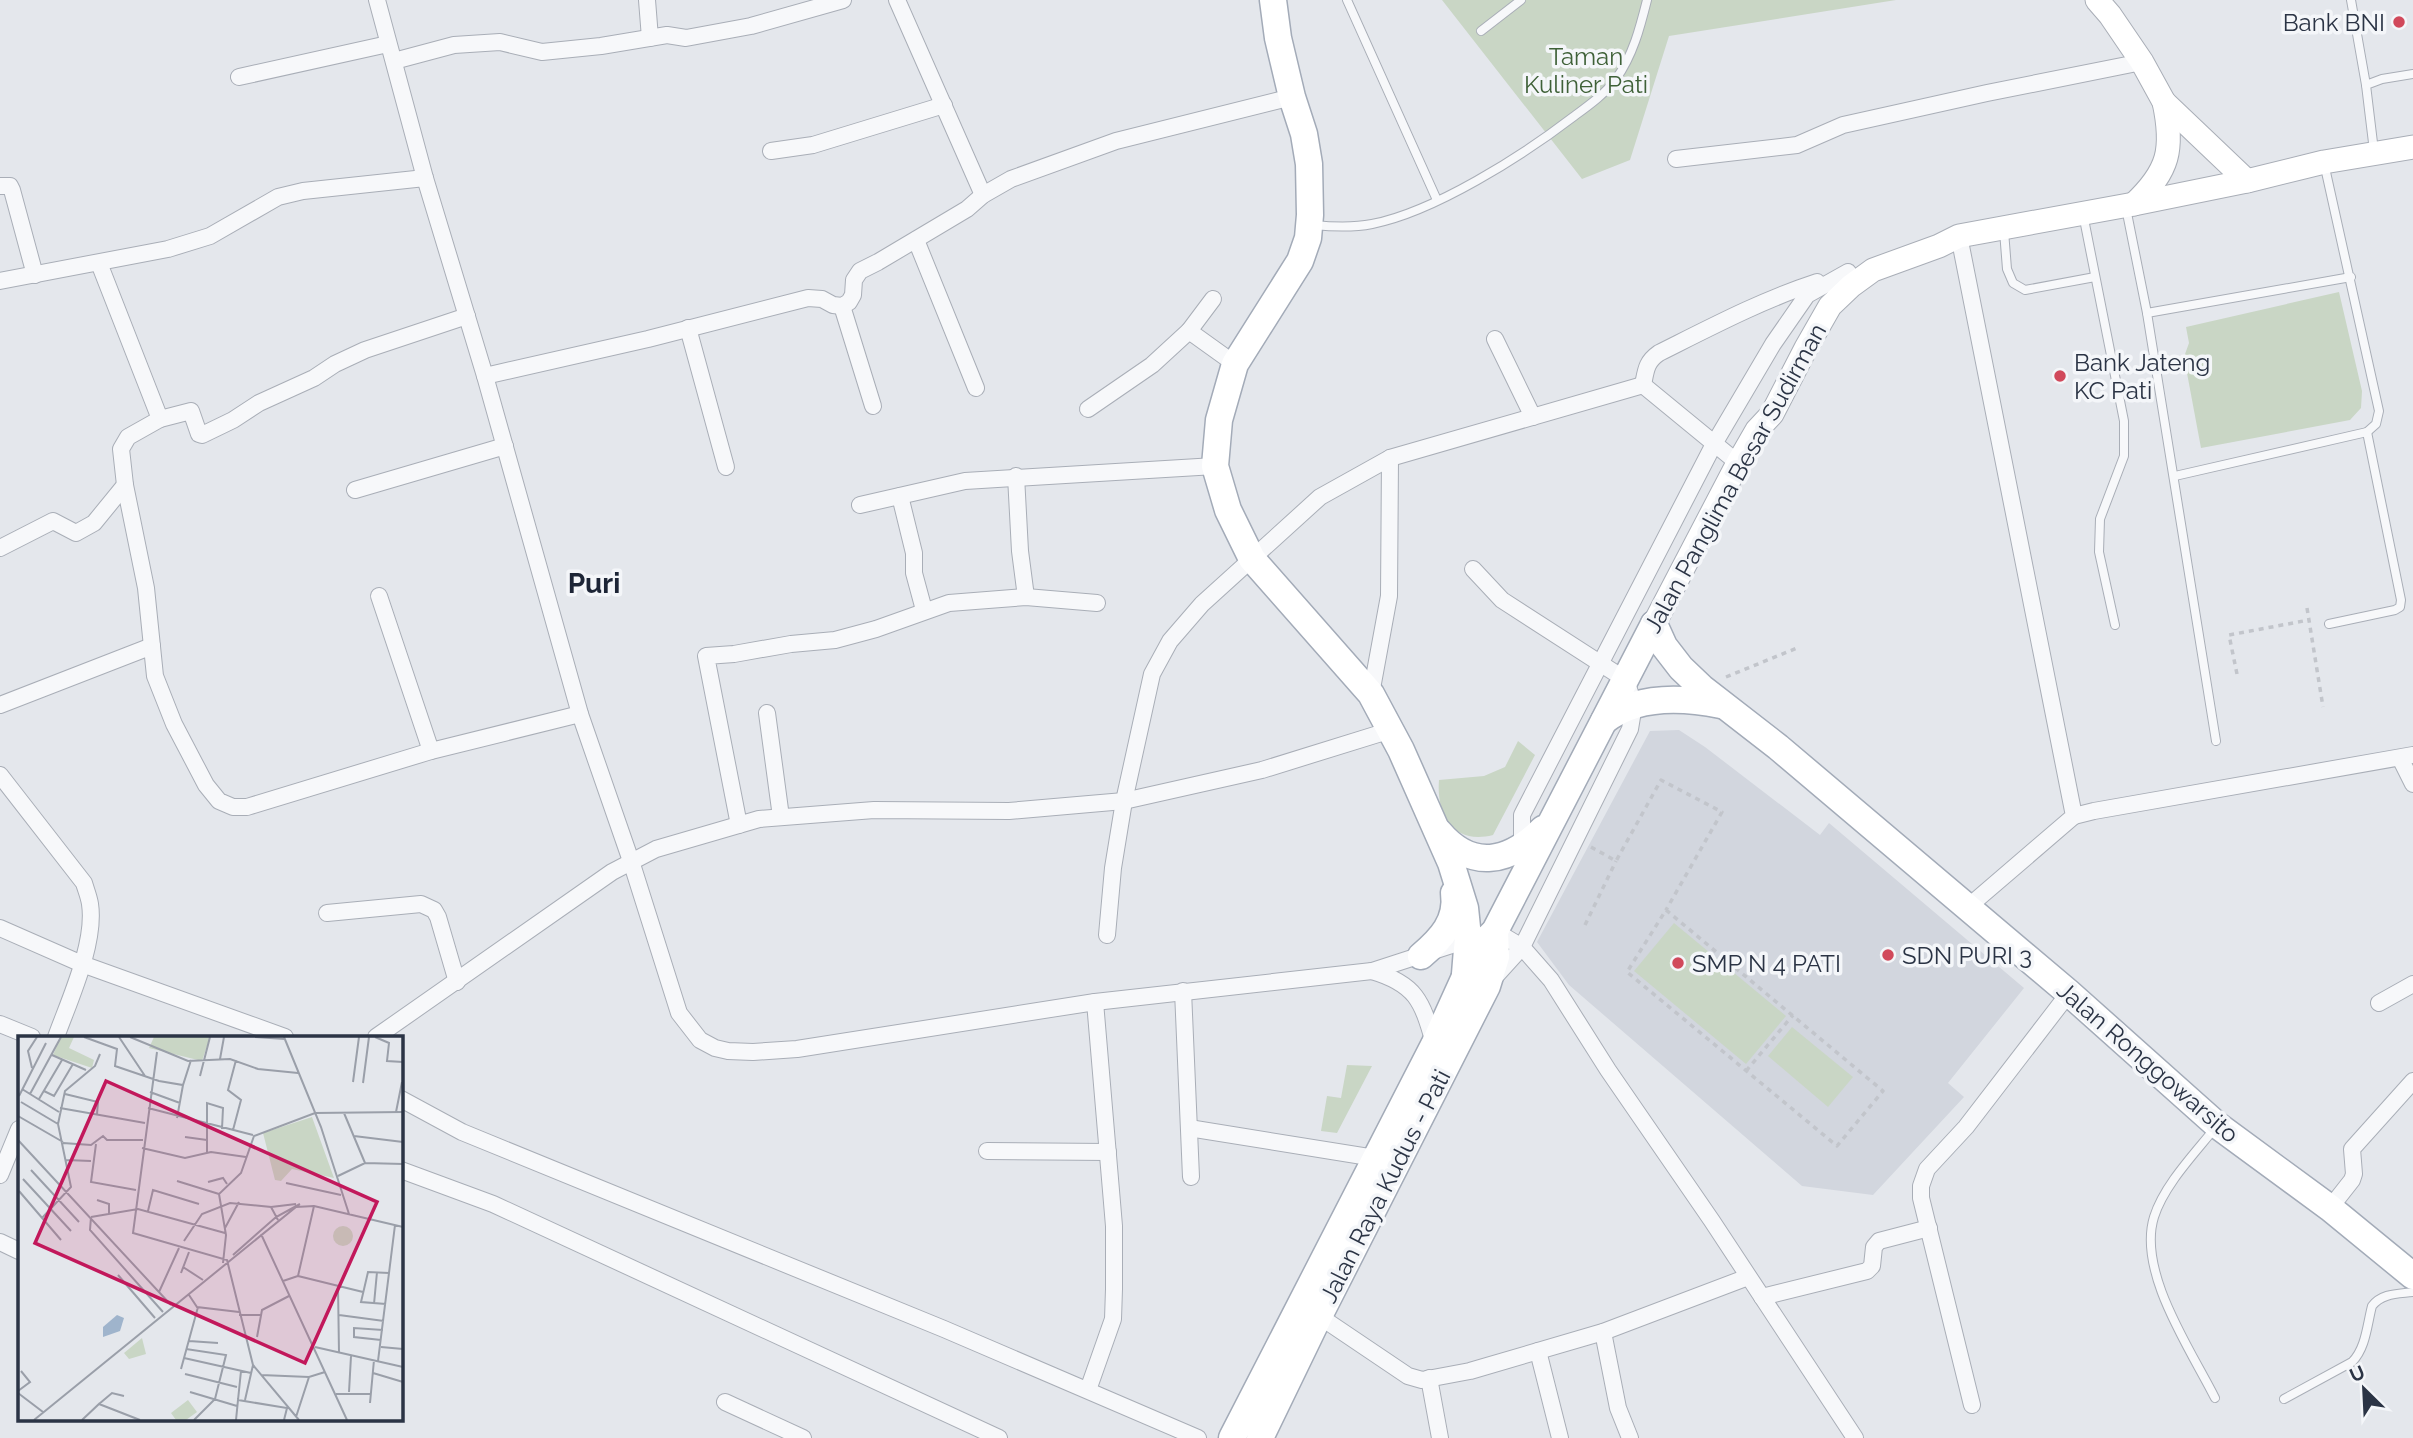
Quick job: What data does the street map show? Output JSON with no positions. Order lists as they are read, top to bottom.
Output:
{
  "streets": {
    "main road": ["Jalan Panglima Besar Sudirman", "Jalan Ronggowarsito", "Jalan Raya Kudus - Pati"]
  },
  "crossings": [
    ["Jalan Panglima Besar Sudirman", "Jalan Ronggowarsito"],
    ["Jalan Panglima Besar Sudirman", "Jalan Raya Kudus - Pati"]
  ],
  "districts": ["Puri"],
  "parks": ["Taman Kuliner Pati"],
  "places": [
    "Bank BNI",
    "Bank Jateng KC Pati",
    "SDN PURI 3",
    "SMP N 4 PATI"
  ],
  "north": "top left"
}
